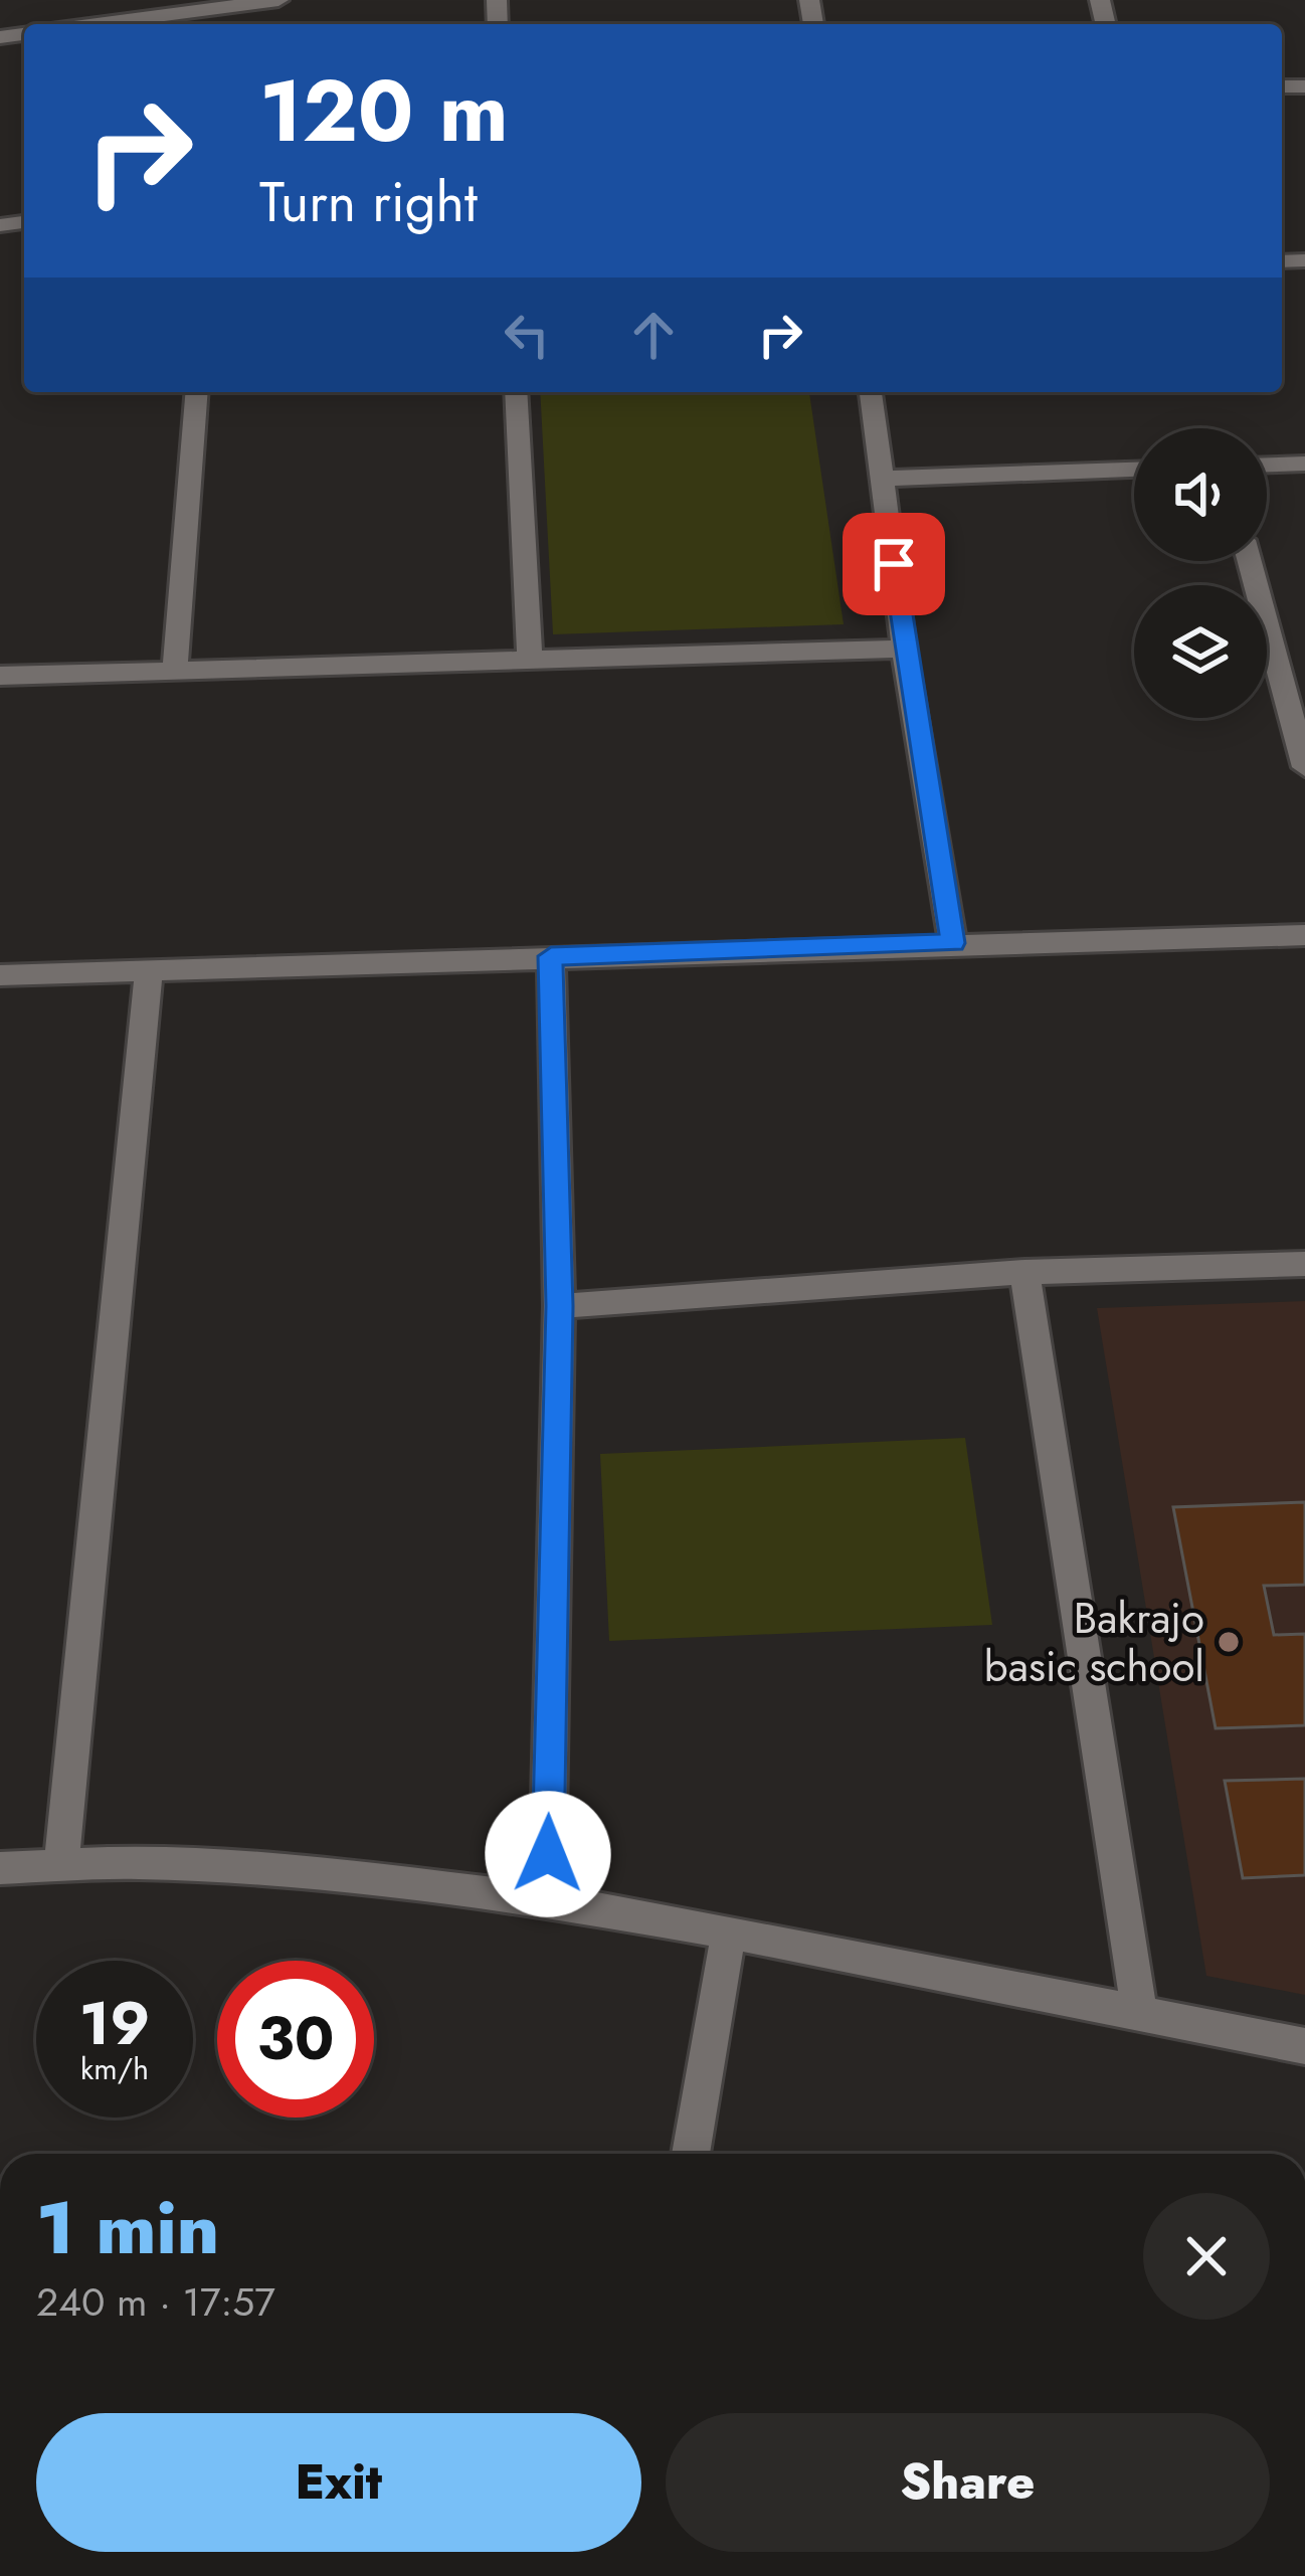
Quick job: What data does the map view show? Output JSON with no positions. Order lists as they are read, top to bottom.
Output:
{
  "places": ["Bakrajo basic school"],
  "page": {
    "turn": ["120 m", "Turn right"],
    "speed": "19 km/h",
    "limit": "30",
    "heading": ["1 min", "240 m · 17:57"],
    "buttons": ["Exit", "Share"]
  }
}
